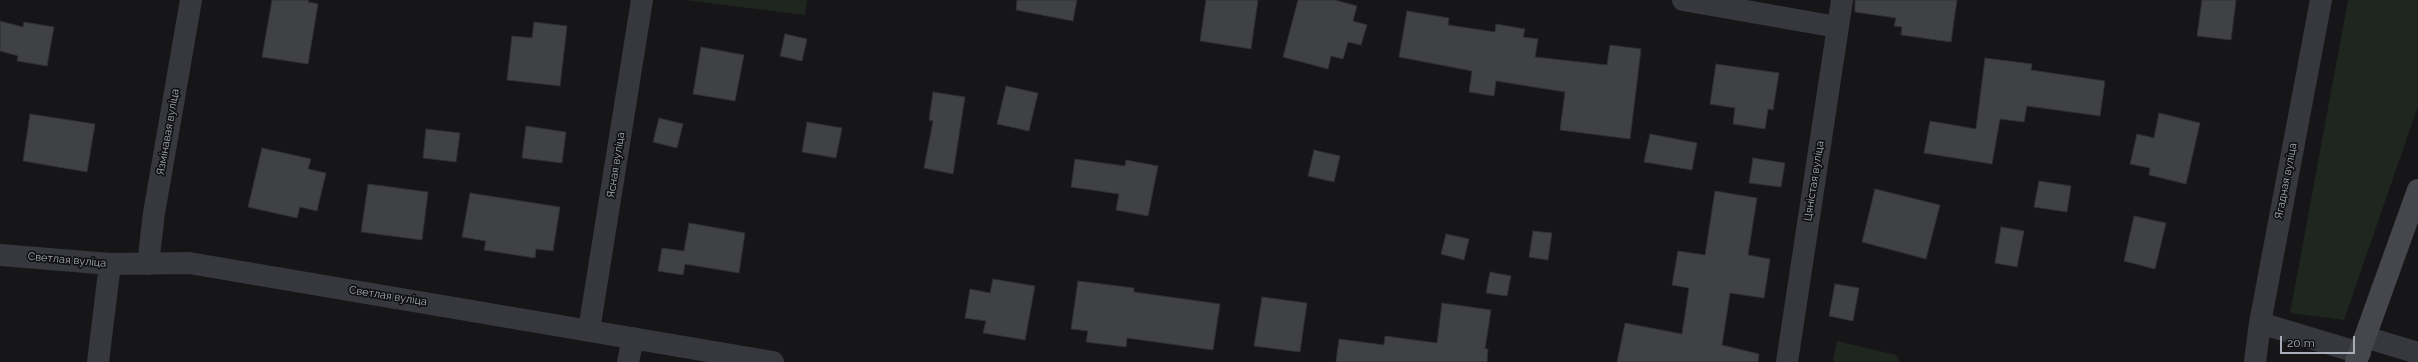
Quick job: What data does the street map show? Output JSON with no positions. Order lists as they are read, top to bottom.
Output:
{
  "streets": {
    "street": [
      "Язмінавая вуліца",
      "Ясная вуліца",
      "Цяністая вуліца",
      "Ягадная вуліца",
      "Светлая вуліца"
    ]
  },
  "crossings": [
    ["Язмінавая вуліца", "Светлая вуліца"],
    ["Ясная вуліца", "Светлая вуліца"]
  ],
  "scale_bar": "20 m"
}
